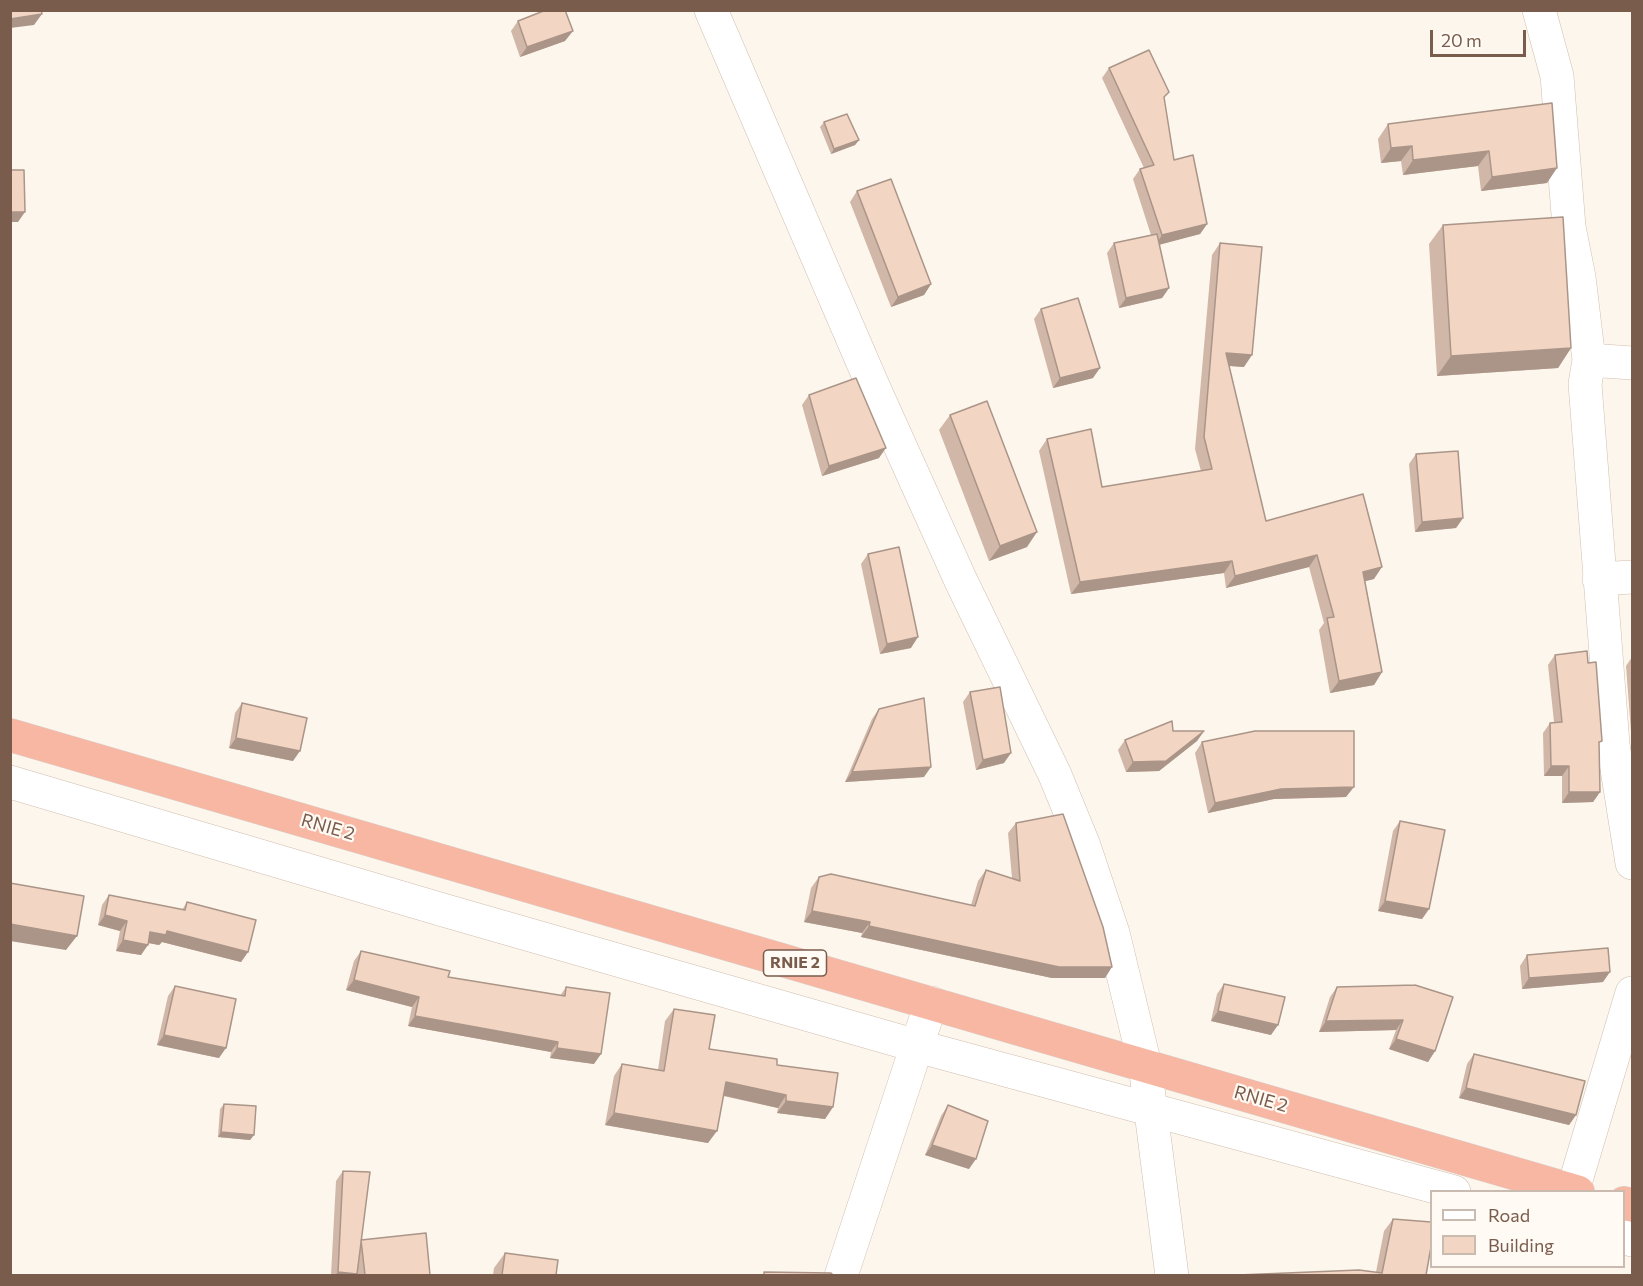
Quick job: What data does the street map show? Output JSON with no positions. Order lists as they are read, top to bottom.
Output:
{
  "streets": {
    "highway": ["RNIE 2"]
  },
  "legend": ["Road", "Building"],
  "scale_bar": "20 m"
}
